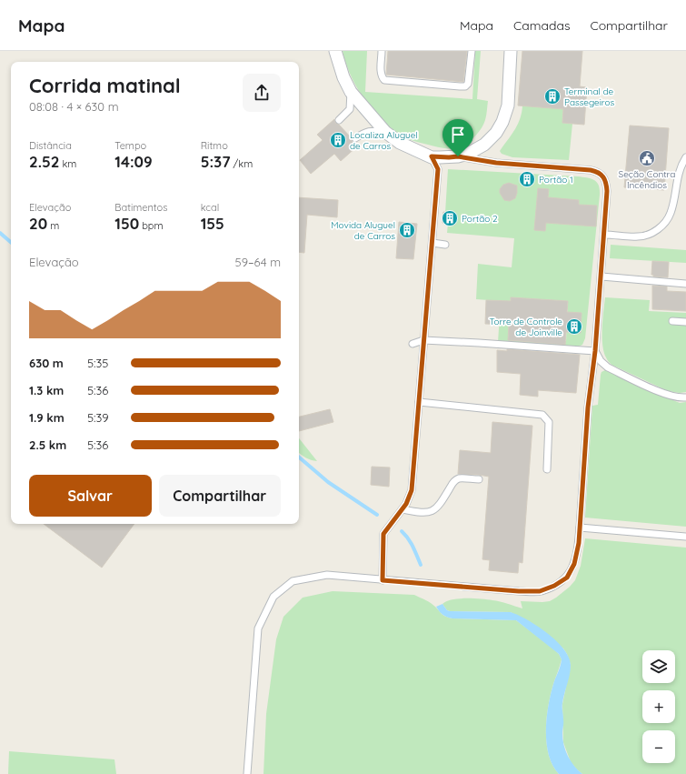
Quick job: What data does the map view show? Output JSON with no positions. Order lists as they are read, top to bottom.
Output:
{
  "places": {
    "building": [
      "Terminal de Passegeiros",
      "Localiza Aluguel de Carros",
      "Portão 1",
      "Portão 2",
      "Movida Aluguel de Carros",
      "Torre de Controle de Joinville"
    ],
    "public building": ["Seção Contra Incêndios"]
  },
  "page": {
    "header": "Mapa",
    "nav": ["Mapa", "Camadas", "Compartilhar"],
    "heading": ["Corrida matinal", "08:08 · 4 × 630 m"],
    "stats": [
      ["Distância", "2.52 km"],
      ["Tempo", "14:09"],
      ["Ritmo", "5:37 /km"],
      ["Elevação", "20 m"],
      ["Batimentos", "150 bpm"],
      ["kcal", "155"]
    ],
    "chart": ["Elevação", "59–64 m"],
    "list": [
      {
        "name": "630 m",
        "note": "5:35"
      },
      {
        "name": "1.3 km",
        "note": "5:36"
      },
      {
        "name": "1.9 km",
        "note": "5:39"
      },
      {
        "name": "2.5 km",
        "note": "5:36"
      }
    ],
    "buttons": ["Salvar", "Compartilhar"],
    "map_buttons": ["+", "−"]
  }
}
